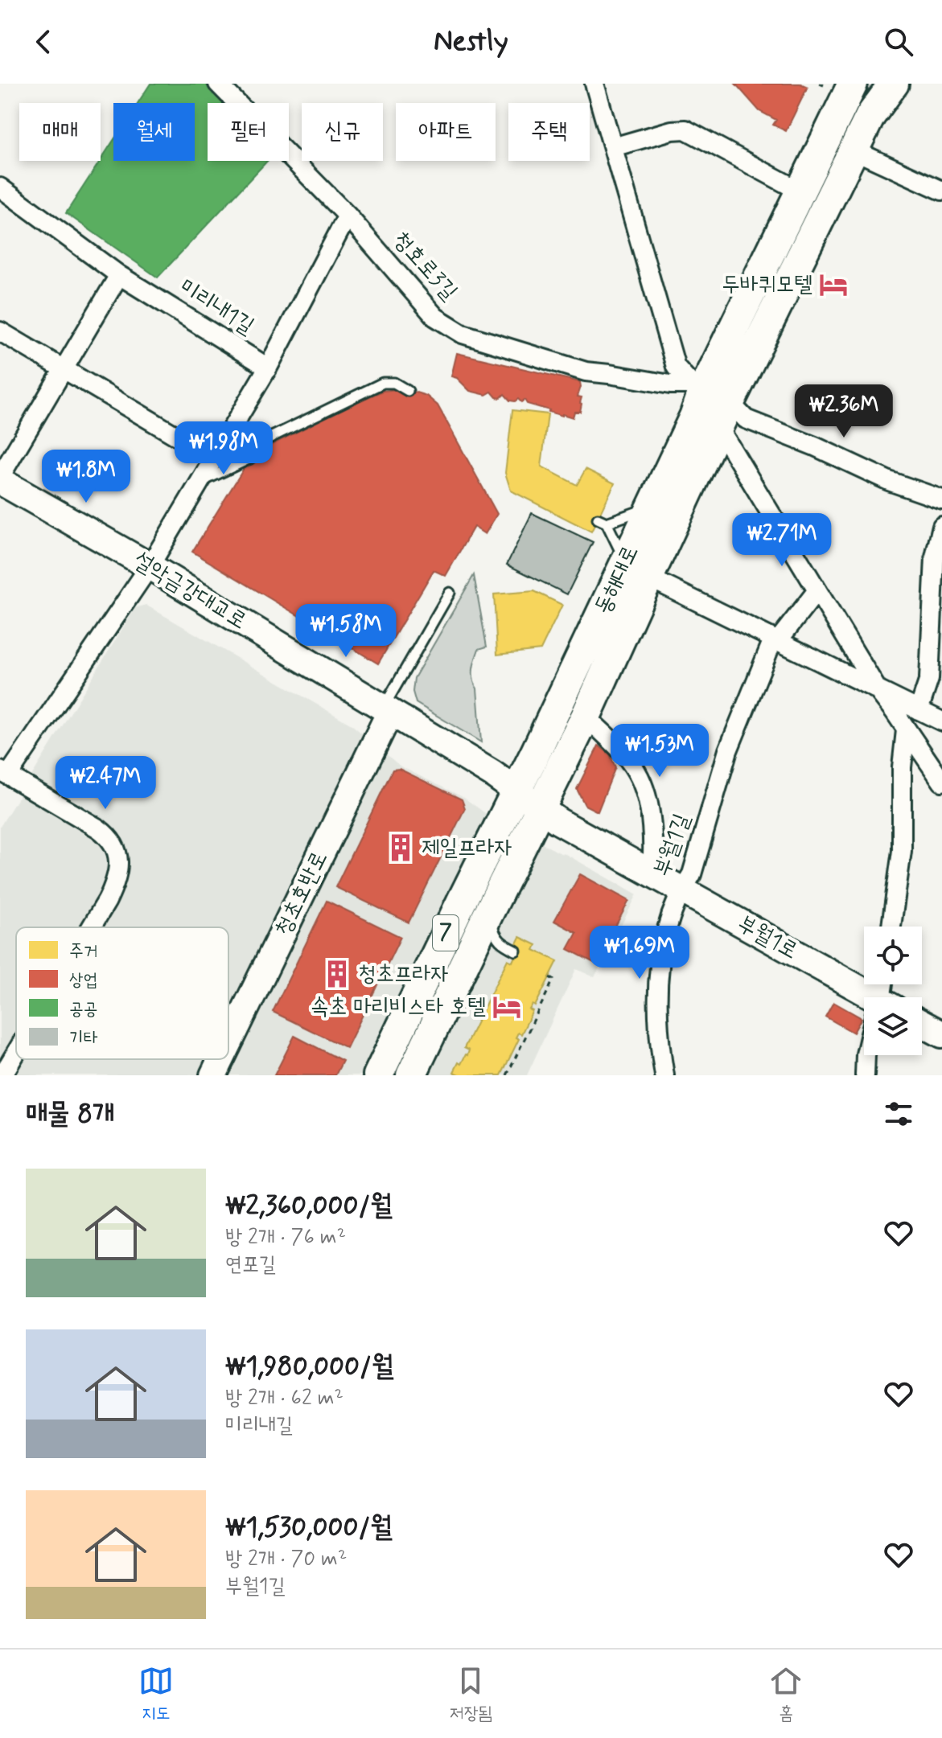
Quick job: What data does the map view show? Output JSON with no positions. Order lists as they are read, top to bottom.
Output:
{
  "streets": {
    "main road": ["동해대로", "7"],
    "street": [
      "청호로3길",
      "미리내1길",
      "설악금강대교로",
      "부월1길",
      "청초호반로",
      "부월1로"
    ]
  },
  "crossings": [
    ["청호로3길", "미리내1길"],
    ["청호로3길", "동해대로"],
    ["동해대로", "설악금강대교로"],
    ["동해대로", "부월1길"],
    ["동해대로", "부월1로"],
    ["설악금강대교로", "청초호반로"],
    ["설악금강대교로", "부월1로"],
    ["부월1길", "부월1로"]
  ],
  "places": {
    "hotel": ["두바퀴모텔", "속초 마리비스타 호텔"],
    "building": ["제일프라자", "청초프라자"]
  },
  "legend": [
    "주거",
    "상업",
    "공공",
    "기타"
  ],
  "page": {
    "header": "Nestly",
    "chip": [
      "매매",
      "월세",
      "필터",
      "신규",
      "아파트",
      "주택"
    ],
    "price": [
      "₩2.36M",
      "₩1.98M",
      "₩1.8M",
      "₩2.71M",
      "₩1.58M",
      "₩1.53M",
      "₩2.47M",
      "₩1.69M"
    ],
    "heading": "매물 8개",
    "list": [
      {
        "name": "₩2,360,000/월",
        "note": "방 2개 · 76 m² · 연포길"
      },
      {
        "name": "₩1,980,000/월",
        "note": "방 2개 · 62 m² · 미리내길"
      },
      {
        "name": "₩1,530,000/월",
        "note": "방 2개 · 70 m² · 부월1길"
      }
    ],
    "tabs": ["지도", "저장됨", "홈"]
  }
}
